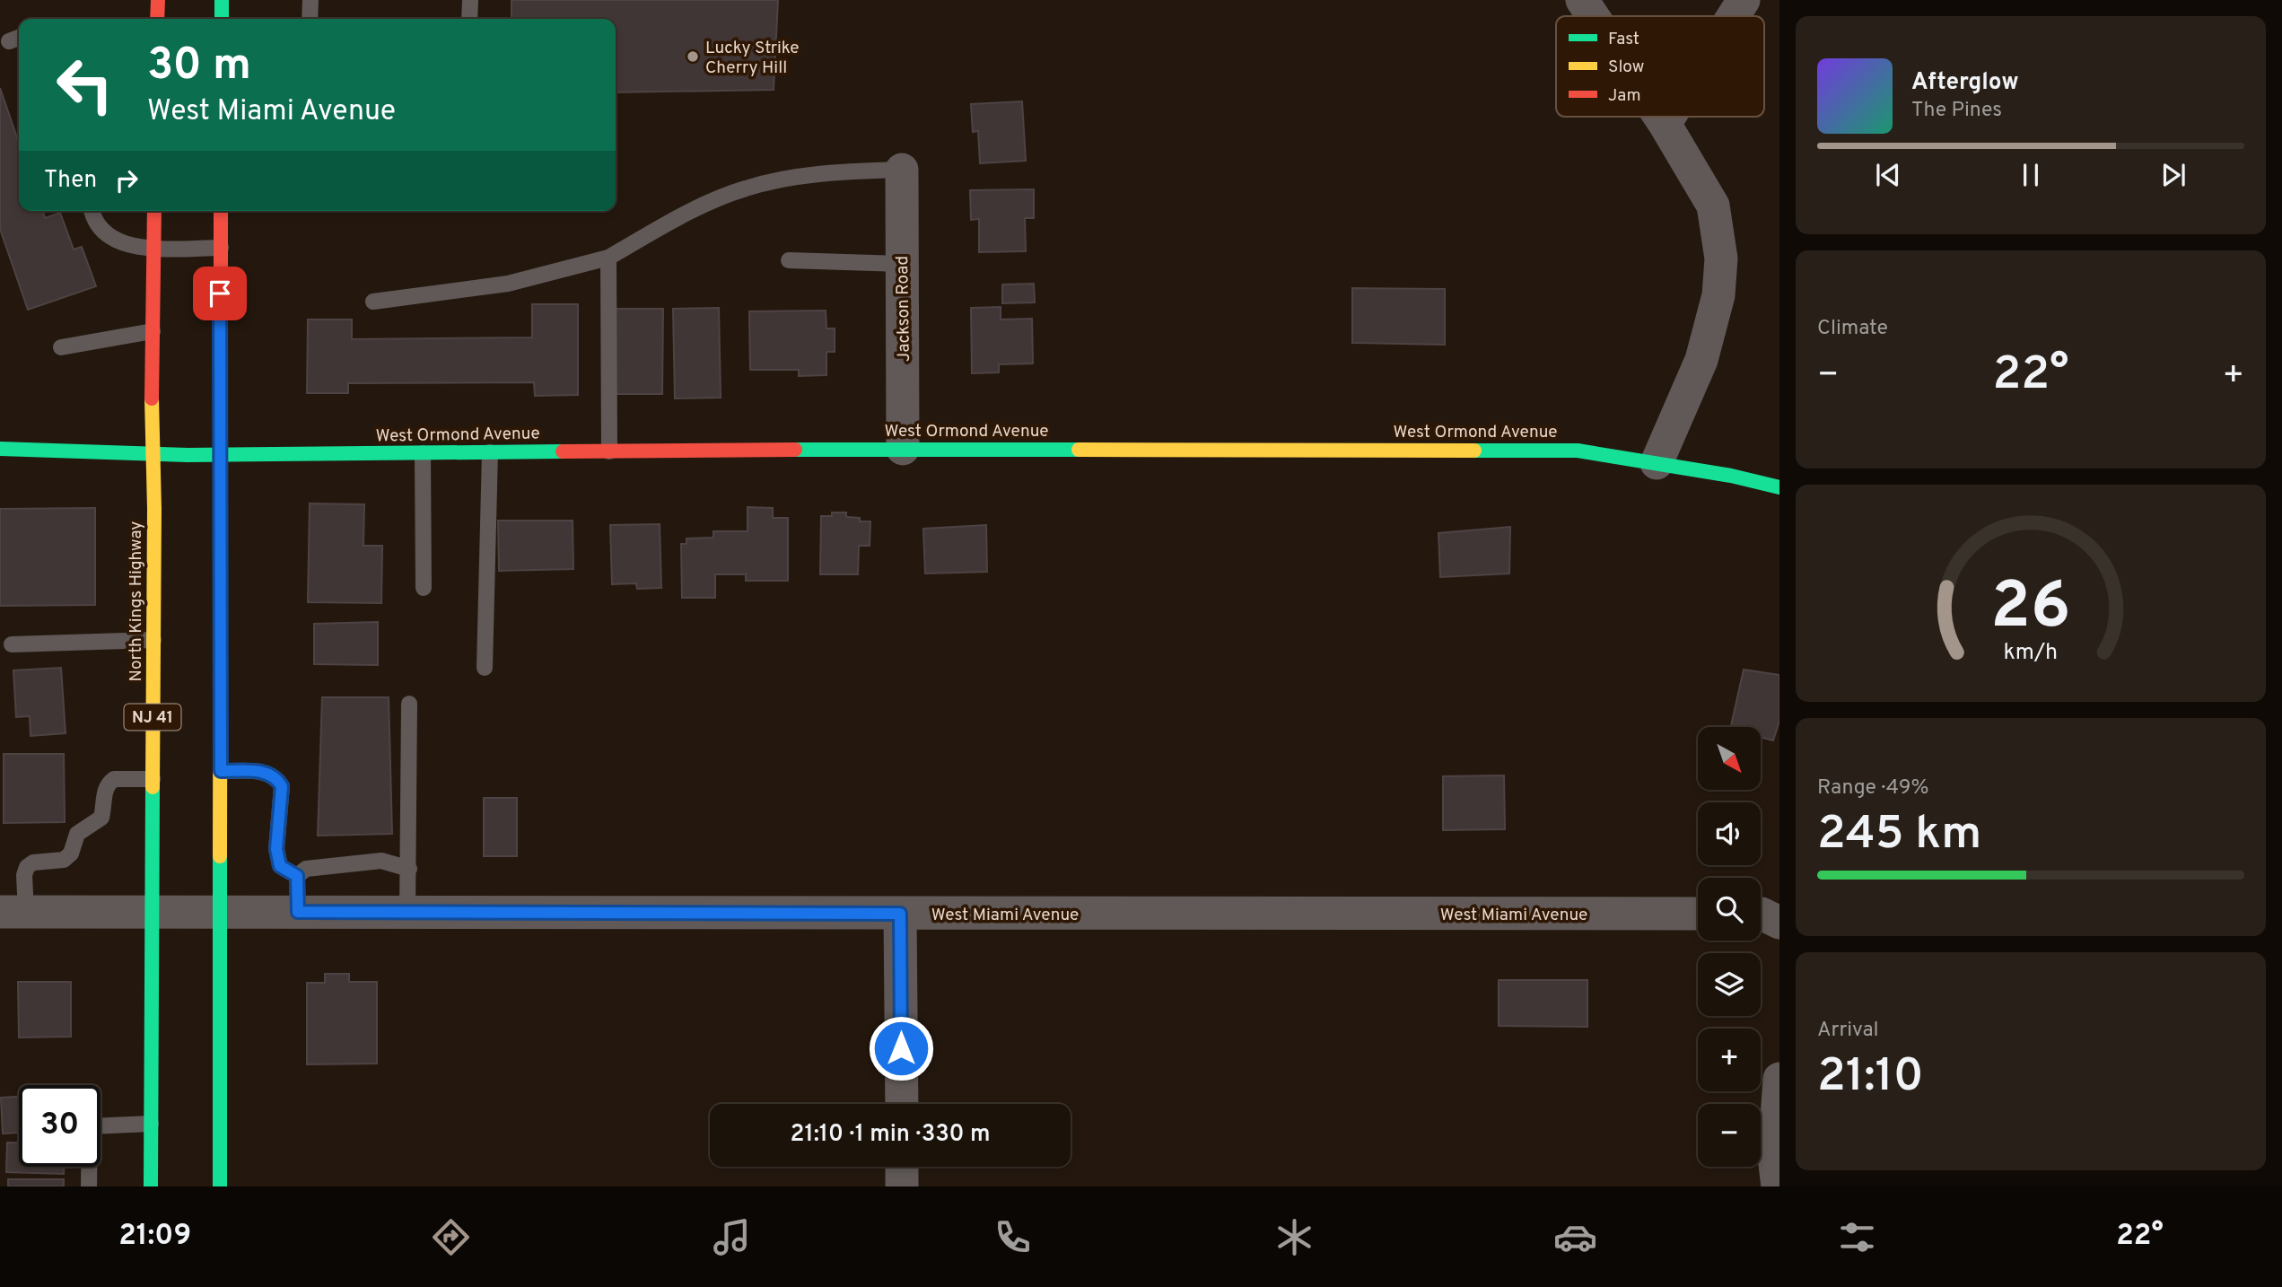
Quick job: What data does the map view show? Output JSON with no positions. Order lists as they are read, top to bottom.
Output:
{
  "streets": {
    "main road": ["West Ormond Avenue", "North Kings Highway", "NJ 41"],
    "street": ["Jackson Road", "West Miami Avenue"]
  },
  "crossings": [
    ["Jackson Road", "West Ormond Avenue"],
    ["West Ormond Avenue", "North Kings Highway"],
    ["North Kings Highway", "West Miami Avenue"]
  ],
  "places": ["Lucky Strike Cherry Hill"],
  "legend": ["Fast", "Slow", "Jam"],
  "north": "bottom right",
  "page": {
    "turn": ["30 m", "West Miami Avenue"],
    "song": ["Afterglow", "The Pines"],
    "then": "Then",
    "tile": [
      "Climate",
      ["Range · 49%", "245 km"],
      ["Arrival", "21:10"]
    ],
    "heat": ["−", "22°", "+"],
    "map_buttons": ["+", "−"],
    "limit": "30",
    "trip": "21:10 · 1 min · 330 m",
    "tabs": ["21:09", "22°"],
    "gauge": ["26", "km/h"]
  }
}
